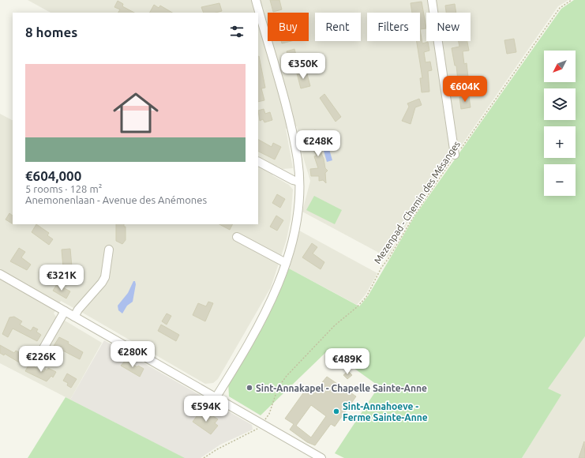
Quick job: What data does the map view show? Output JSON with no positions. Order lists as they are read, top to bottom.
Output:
{
  "streets": {
    "path": ["Mezenpad - Chemin des Mésanges"]
  },
  "places": ["Sint-Annakapel - Chapelle Sainte-Anne", "Sint-Annahoeve - Ferme Sainte-Anne"],
  "north": "bottom left",
  "page": {
    "chip": [
      "Buy",
      "Rent",
      "Filters",
      "New"
    ],
    "heading": "8 homes",
    "map_buttons": ["+", "−"],
    "list": [
      {
        "name": "€604,000",
        "note": "5 rooms · 128 m² · Anemonenlaan - Avenue des Anémones"
      }
    ],
    "price": [
      "€350K",
      "€604K",
      "€248K",
      "€321K",
      "€280K",
      "€226K",
      "€489K",
      "€594K"
    ]
  }
}
